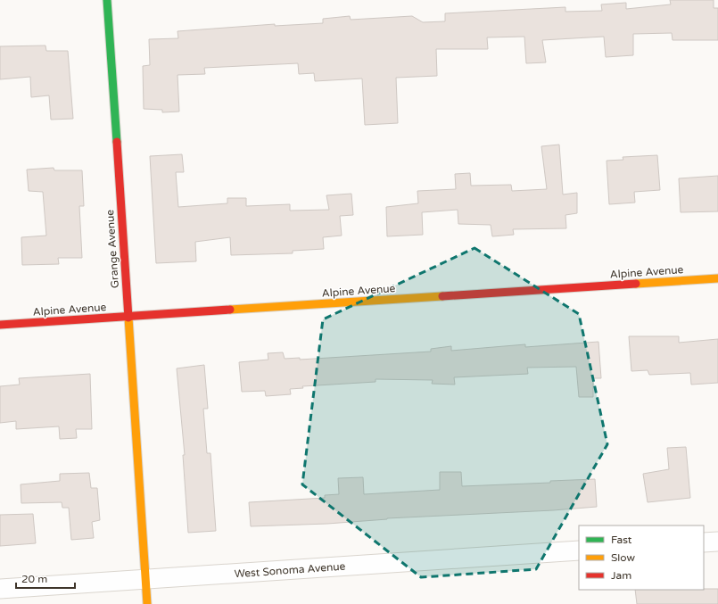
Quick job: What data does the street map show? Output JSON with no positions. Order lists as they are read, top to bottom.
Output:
{
  "streets": {
    "street": ["Grange Avenue", "Alpine Avenue", "West Sonoma Avenue"]
  },
  "crossings": [
    ["Grange Avenue", "Alpine Avenue"],
    ["Grange Avenue", "West Sonoma Avenue"]
  ],
  "legend": ["Fast", "Slow", "Jam"],
  "scale_bar": "20 m"
}
